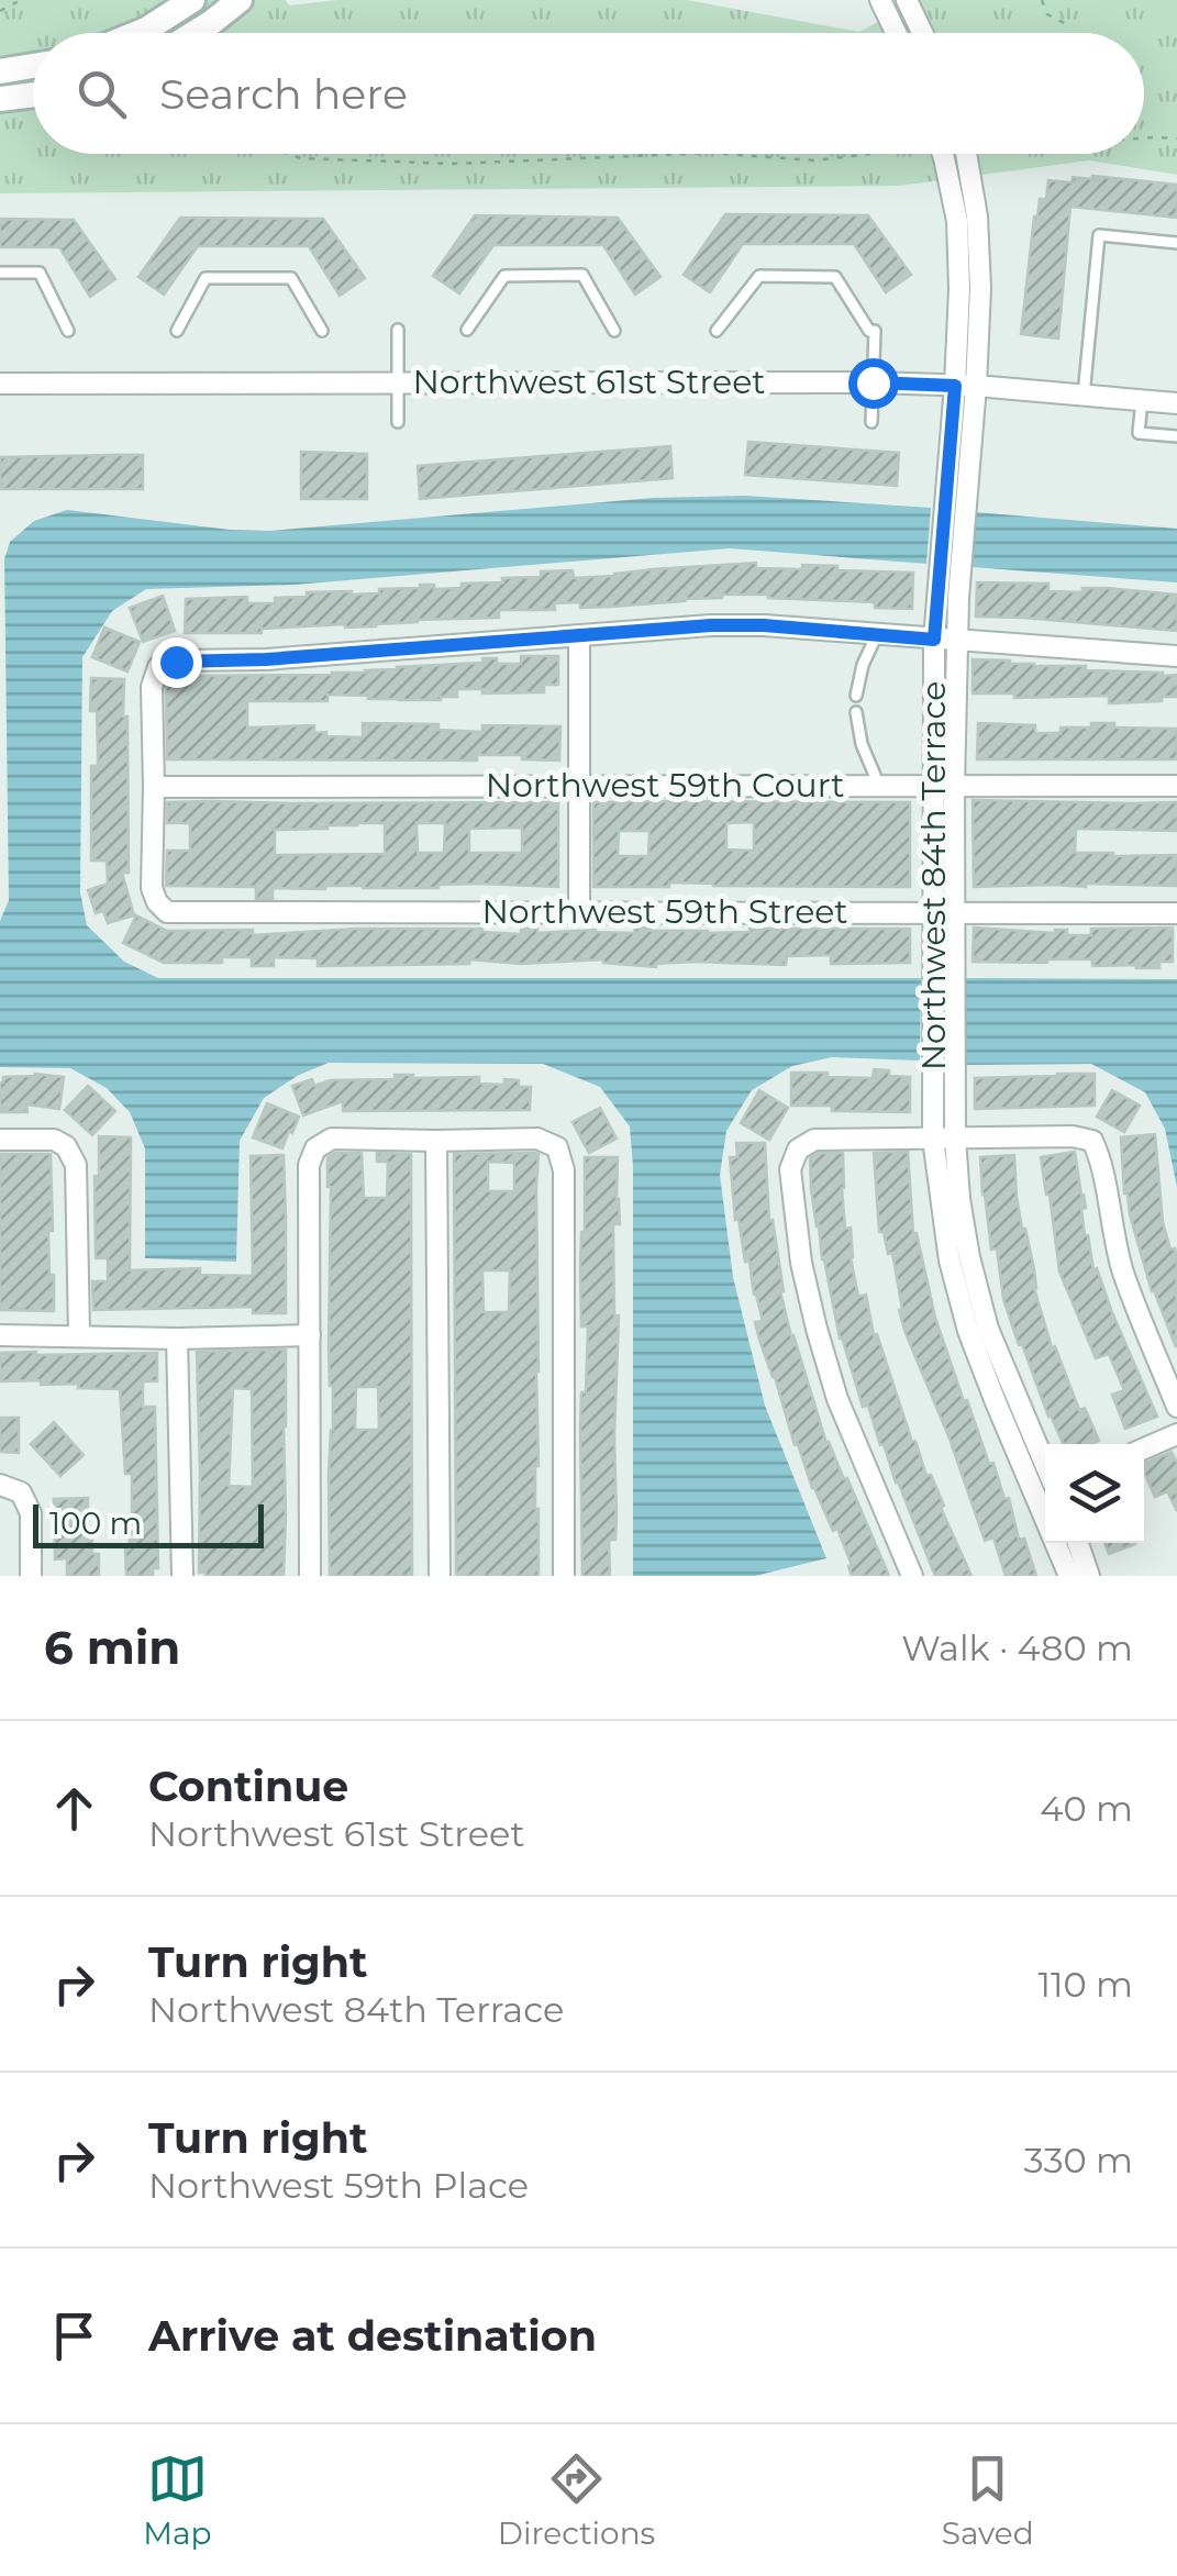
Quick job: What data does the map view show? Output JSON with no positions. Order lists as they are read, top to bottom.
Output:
{
  "streets": {
    "street": [
      "Northwest 61st Street",
      "Northwest 59th Court",
      "Northwest 84th Terrace",
      "Northwest 59th Street"
    ]
  },
  "crossings": [
    ["Northwest 61st Street", "Northwest 84th Terrace"],
    ["Northwest 59th Court", "Northwest 84th Terrace"],
    ["Northwest 59th Court", "Northwest 59th Street"],
    ["Northwest 84th Terrace", "Northwest 59th Street"]
  ],
  "scale_bar": "100 m",
  "page": {
    "search": "Search here",
    "scale": "100 m",
    "heading": ["6 min", "Walk · 480 m"],
    "list": [
      ["Continue", "Northwest 61st Street", "40 m"],
      ["Turn right", "Northwest 84th Terrace", "110 m"],
      ["Turn right", "Northwest 59th Place", "330 m"],
      "Arrive at destination"
    ],
    "nav": ["Map", "Directions", "Saved"]
  }
}
